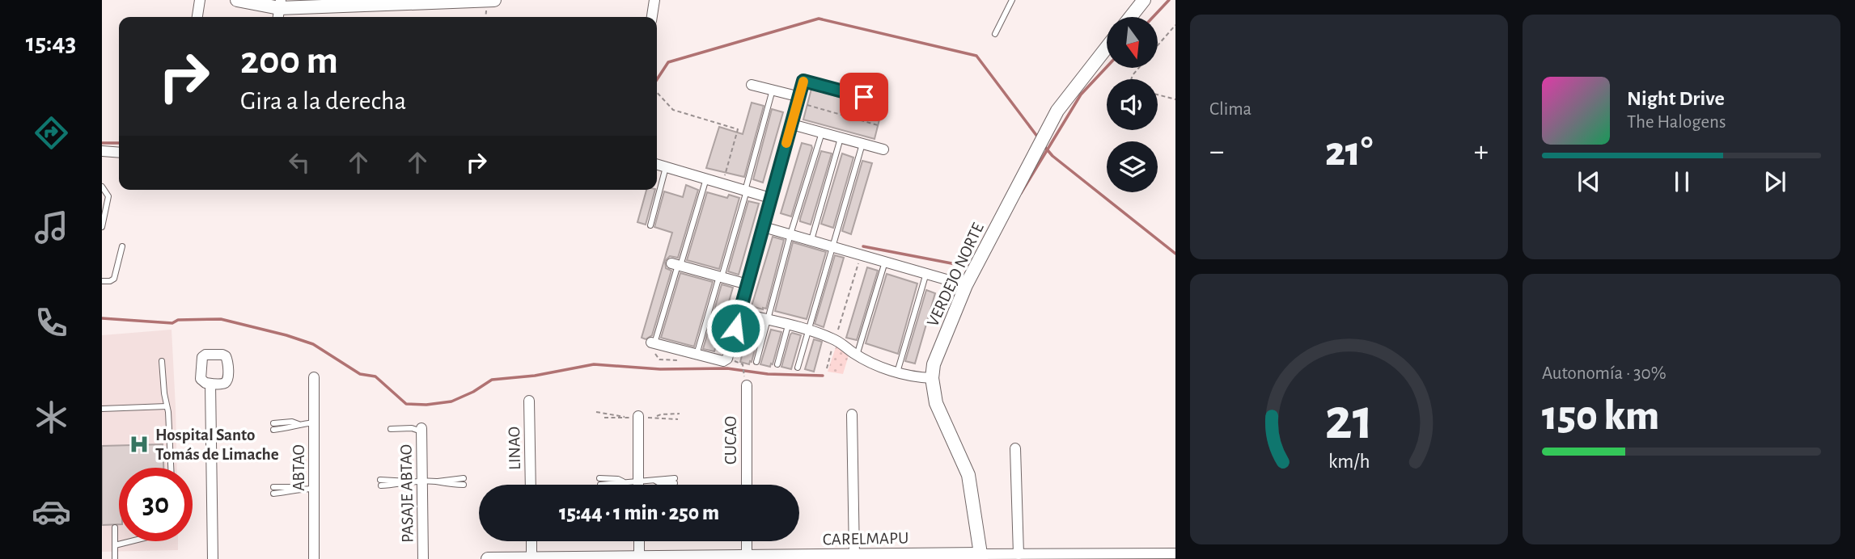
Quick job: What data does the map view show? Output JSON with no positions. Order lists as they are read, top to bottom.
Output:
{
  "streets": {
    "street": [
      "VERDEJO NORTE",
      "CUCAO",
      "LINAO",
      "ABTAO",
      "PASAJE ABTAO",
      "CARELMAPU"
    ]
  },
  "crossings": [
    ["VERDEJO NORTE", "CARELMAPU"]
  ],
  "places": {
    "hospital": ["Hospital Santo Tomás de Limache"]
  },
  "north": "bottom",
  "page": {
    "tabs": "15:43",
    "tile": [
      "Clima",
      ["Autonomía · 30%", "150 km"]
    ],
    "turn": ["200 m", "Gira a la derecha"],
    "song": ["Night Drive", "The Halogens"],
    "heat": ["−", "21°", "+"],
    "limit": "30",
    "trip": "15:44 · 1 min · 250 m",
    "gauge": ["21", "km/h"]
  }
}
